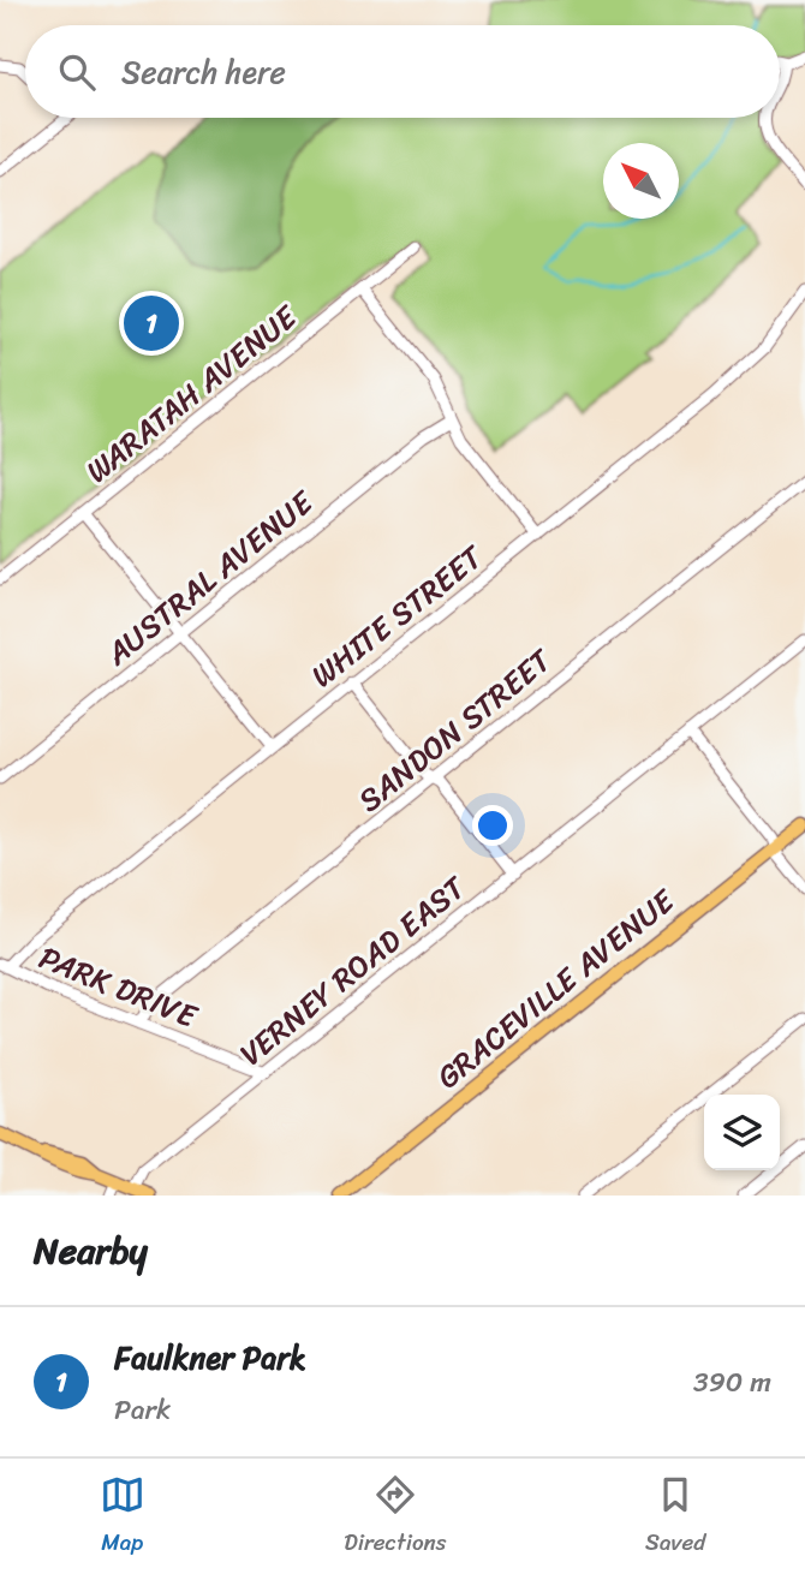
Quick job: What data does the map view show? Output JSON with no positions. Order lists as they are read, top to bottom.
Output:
{
  "streets": {
    "main road": ["GRACEVILLE AVENUE"],
    "street": [
      "WARATAH AVENUE",
      "AUSTRAL AVENUE",
      "WHITE STREET",
      "SANDON STREET",
      "VERNEY ROAD EAST",
      "PARK DRIVE"
    ]
  },
  "crossings": [
    ["WHITE STREET", "PARK DRIVE"],
    ["SANDON STREET", "PARK DRIVE"],
    ["VERNEY ROAD EAST", "PARK DRIVE"]
  ],
  "north": "top left",
  "page": {
    "search": "Search here",
    "pins": "1",
    "heading": "Nearby",
    "list": [
      {
        "mark": "1",
        "name": "Faulkner Park",
        "note": "Park",
        "value": "390 m"
      }
    ],
    "nav": ["Map", "Directions", "Saved"]
  }
}
